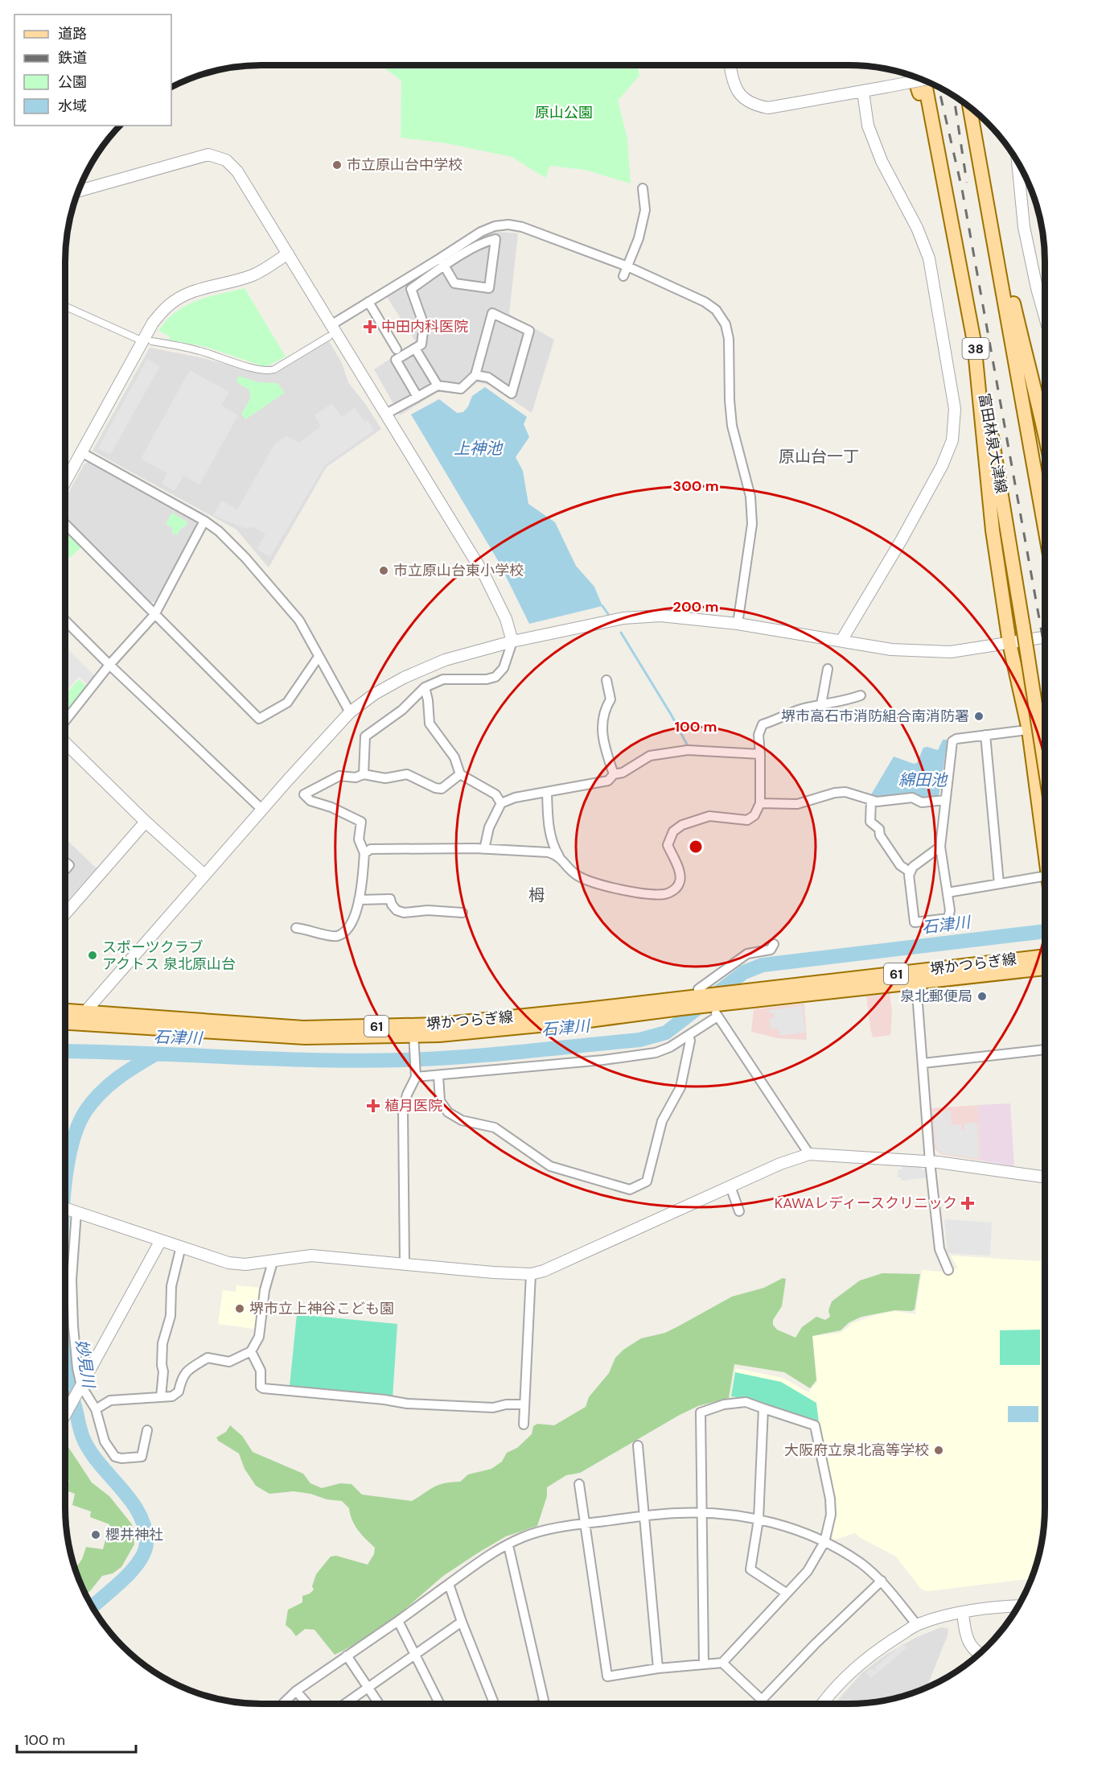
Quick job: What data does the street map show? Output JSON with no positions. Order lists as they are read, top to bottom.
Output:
{
  "streets": {
    "main road": [
      "38",
      "富田林泉大津線",
      "堺かつらぎ線",
      "61"
    ]
  },
  "districts": ["原山台一丁", "栂"],
  "water": [
    "上神池",
    "綿田池",
    "石津川",
    "妙見川"
  ],
  "parks": ["原山公園"],
  "places": {
    "other": [
      "市立原山台中学校",
      "市立原山台東小学校",
      "堺市高石市消防組合南消防署",
      "スポーツクラブ アクトス 泉北原山台",
      "泉北郵便局",
      "堺市立上神谷こども園",
      "大阪府立泉北高等学校",
      "櫻井神社"
    ],
    "health": ["中田内科医院", "植月医院", "KAWAレディースクリニック"]
  },
  "legend": [
    "道路",
    "鉄道",
    "公園",
    "水域"
  ],
  "scale_bar": "100 m",
  "rings": ["300 m", "200 m", "100 m"]
}
